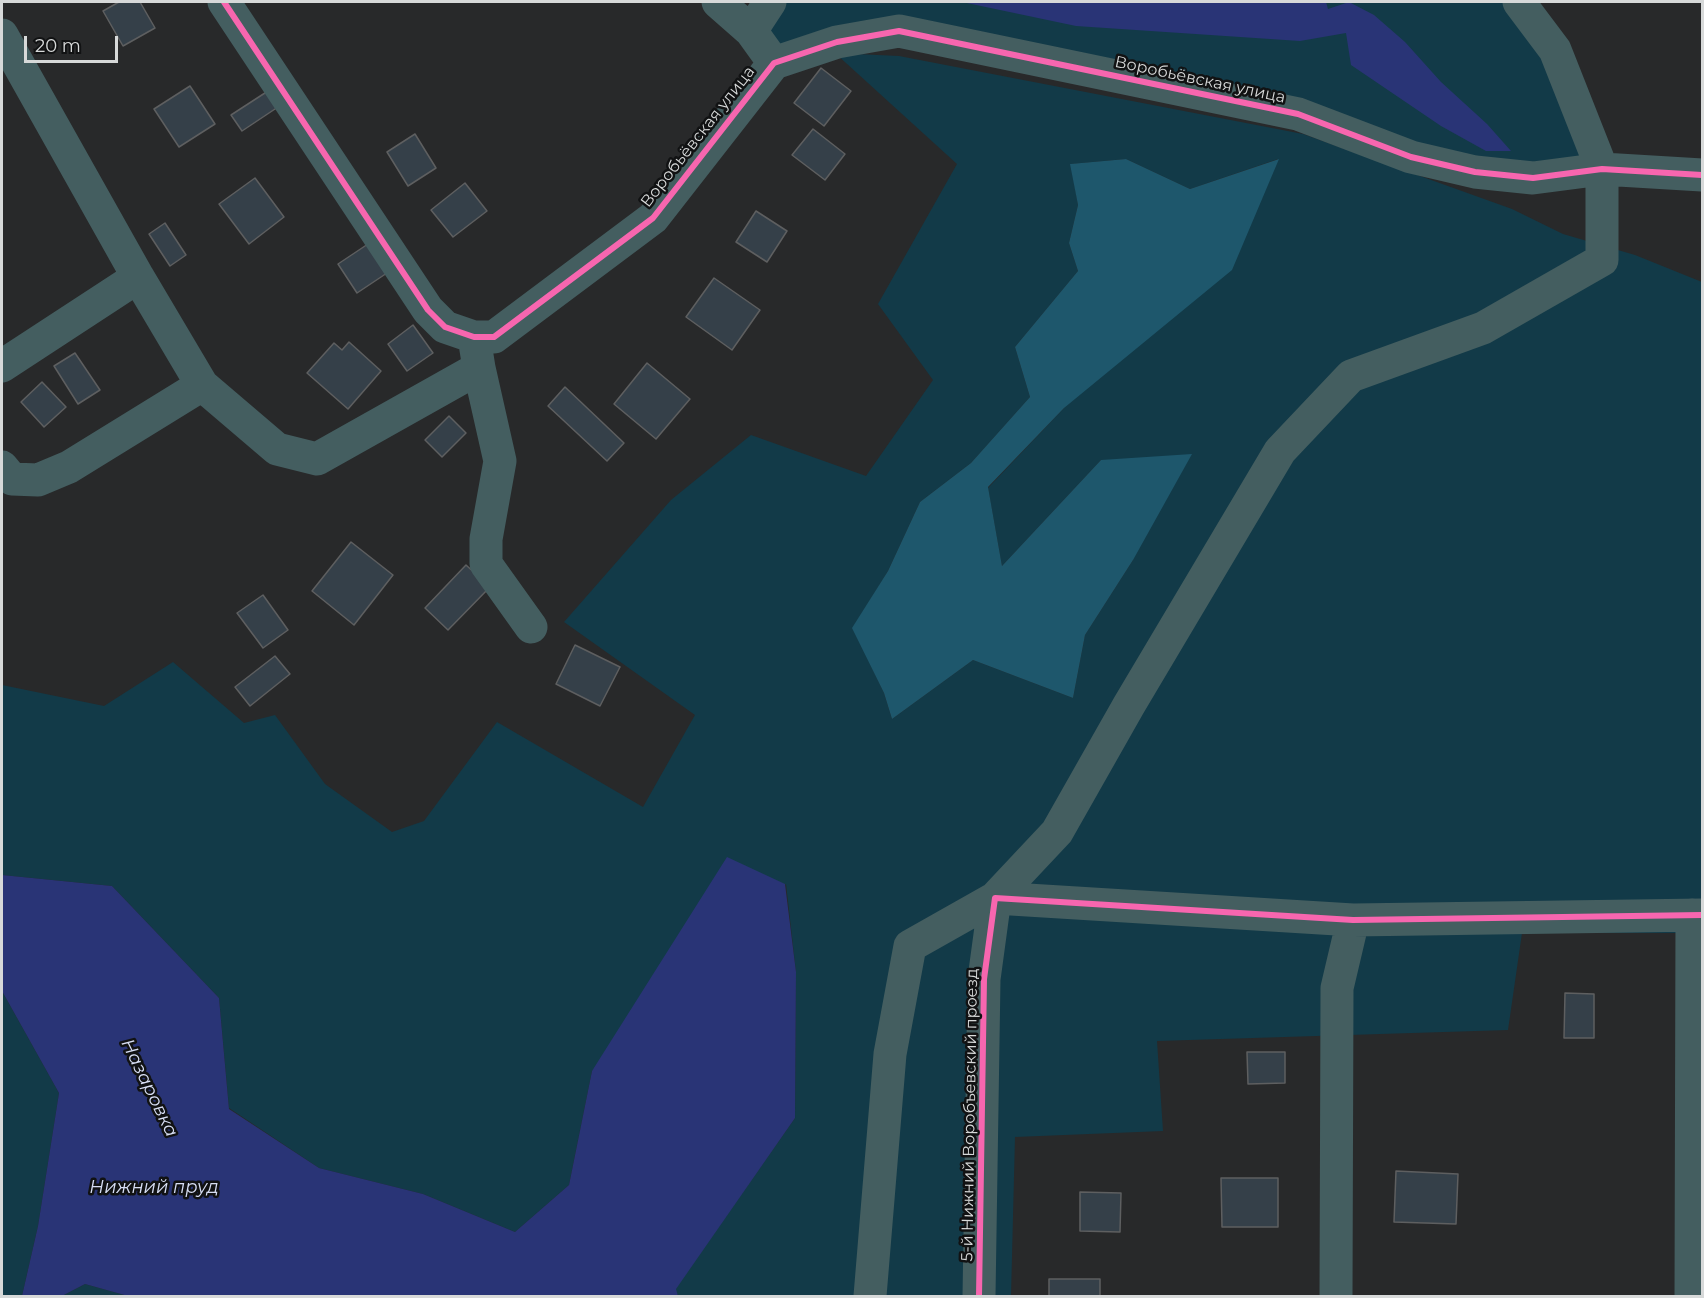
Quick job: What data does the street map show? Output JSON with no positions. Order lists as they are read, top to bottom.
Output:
{
  "streets": {
    "street": ["Воробьёвская улица", "5-й Нижний Воробъевский проезд"]
  },
  "water": ["Назаровка", "Нижний пруд"],
  "scale_bar": "20 m"
}
